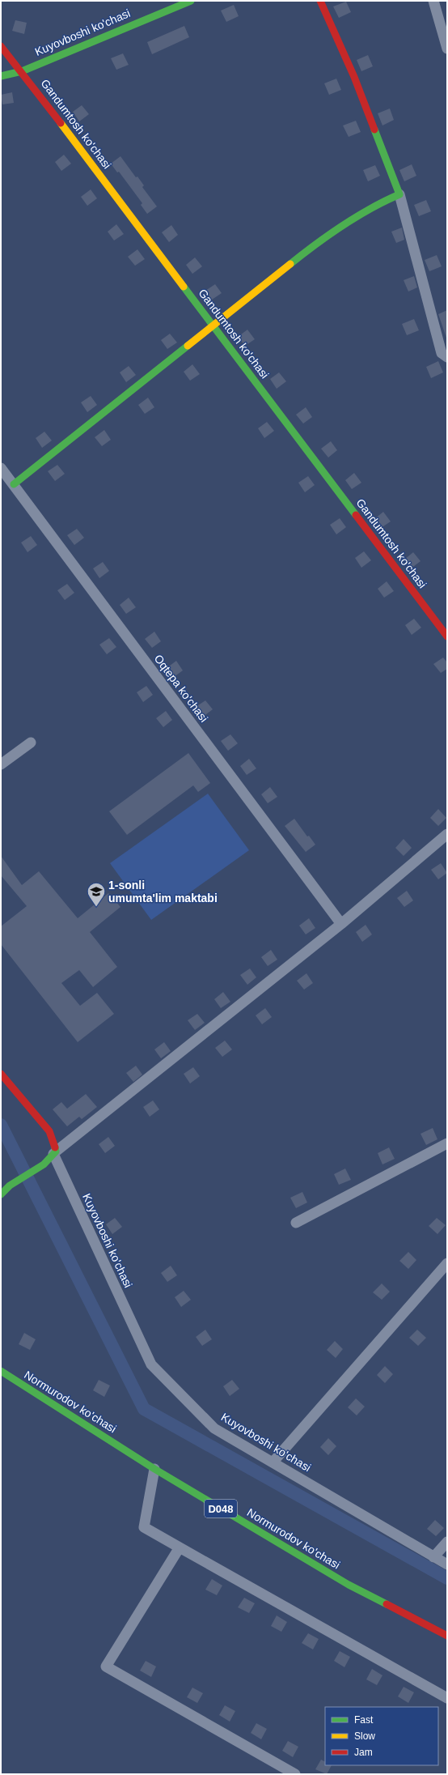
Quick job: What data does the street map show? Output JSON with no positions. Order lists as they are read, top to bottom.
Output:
{
  "streets": {
    "street": [
      "Kuyovboshi ko'chasi",
      "Gandumtosh ko'chasi",
      "Oqtepa ko'chasi",
      "Normurodov ko'chasi",
      "D048"
    ]
  },
  "crossings": [
    ["Kuyovboshi ko'chasi", "Gandumtosh ko'chasi"]
  ],
  "places": {
    "school or university": ["1-sonli umumta'lim maktabi"]
  },
  "legend": ["Fast", "Slow", "Jam"]
}
